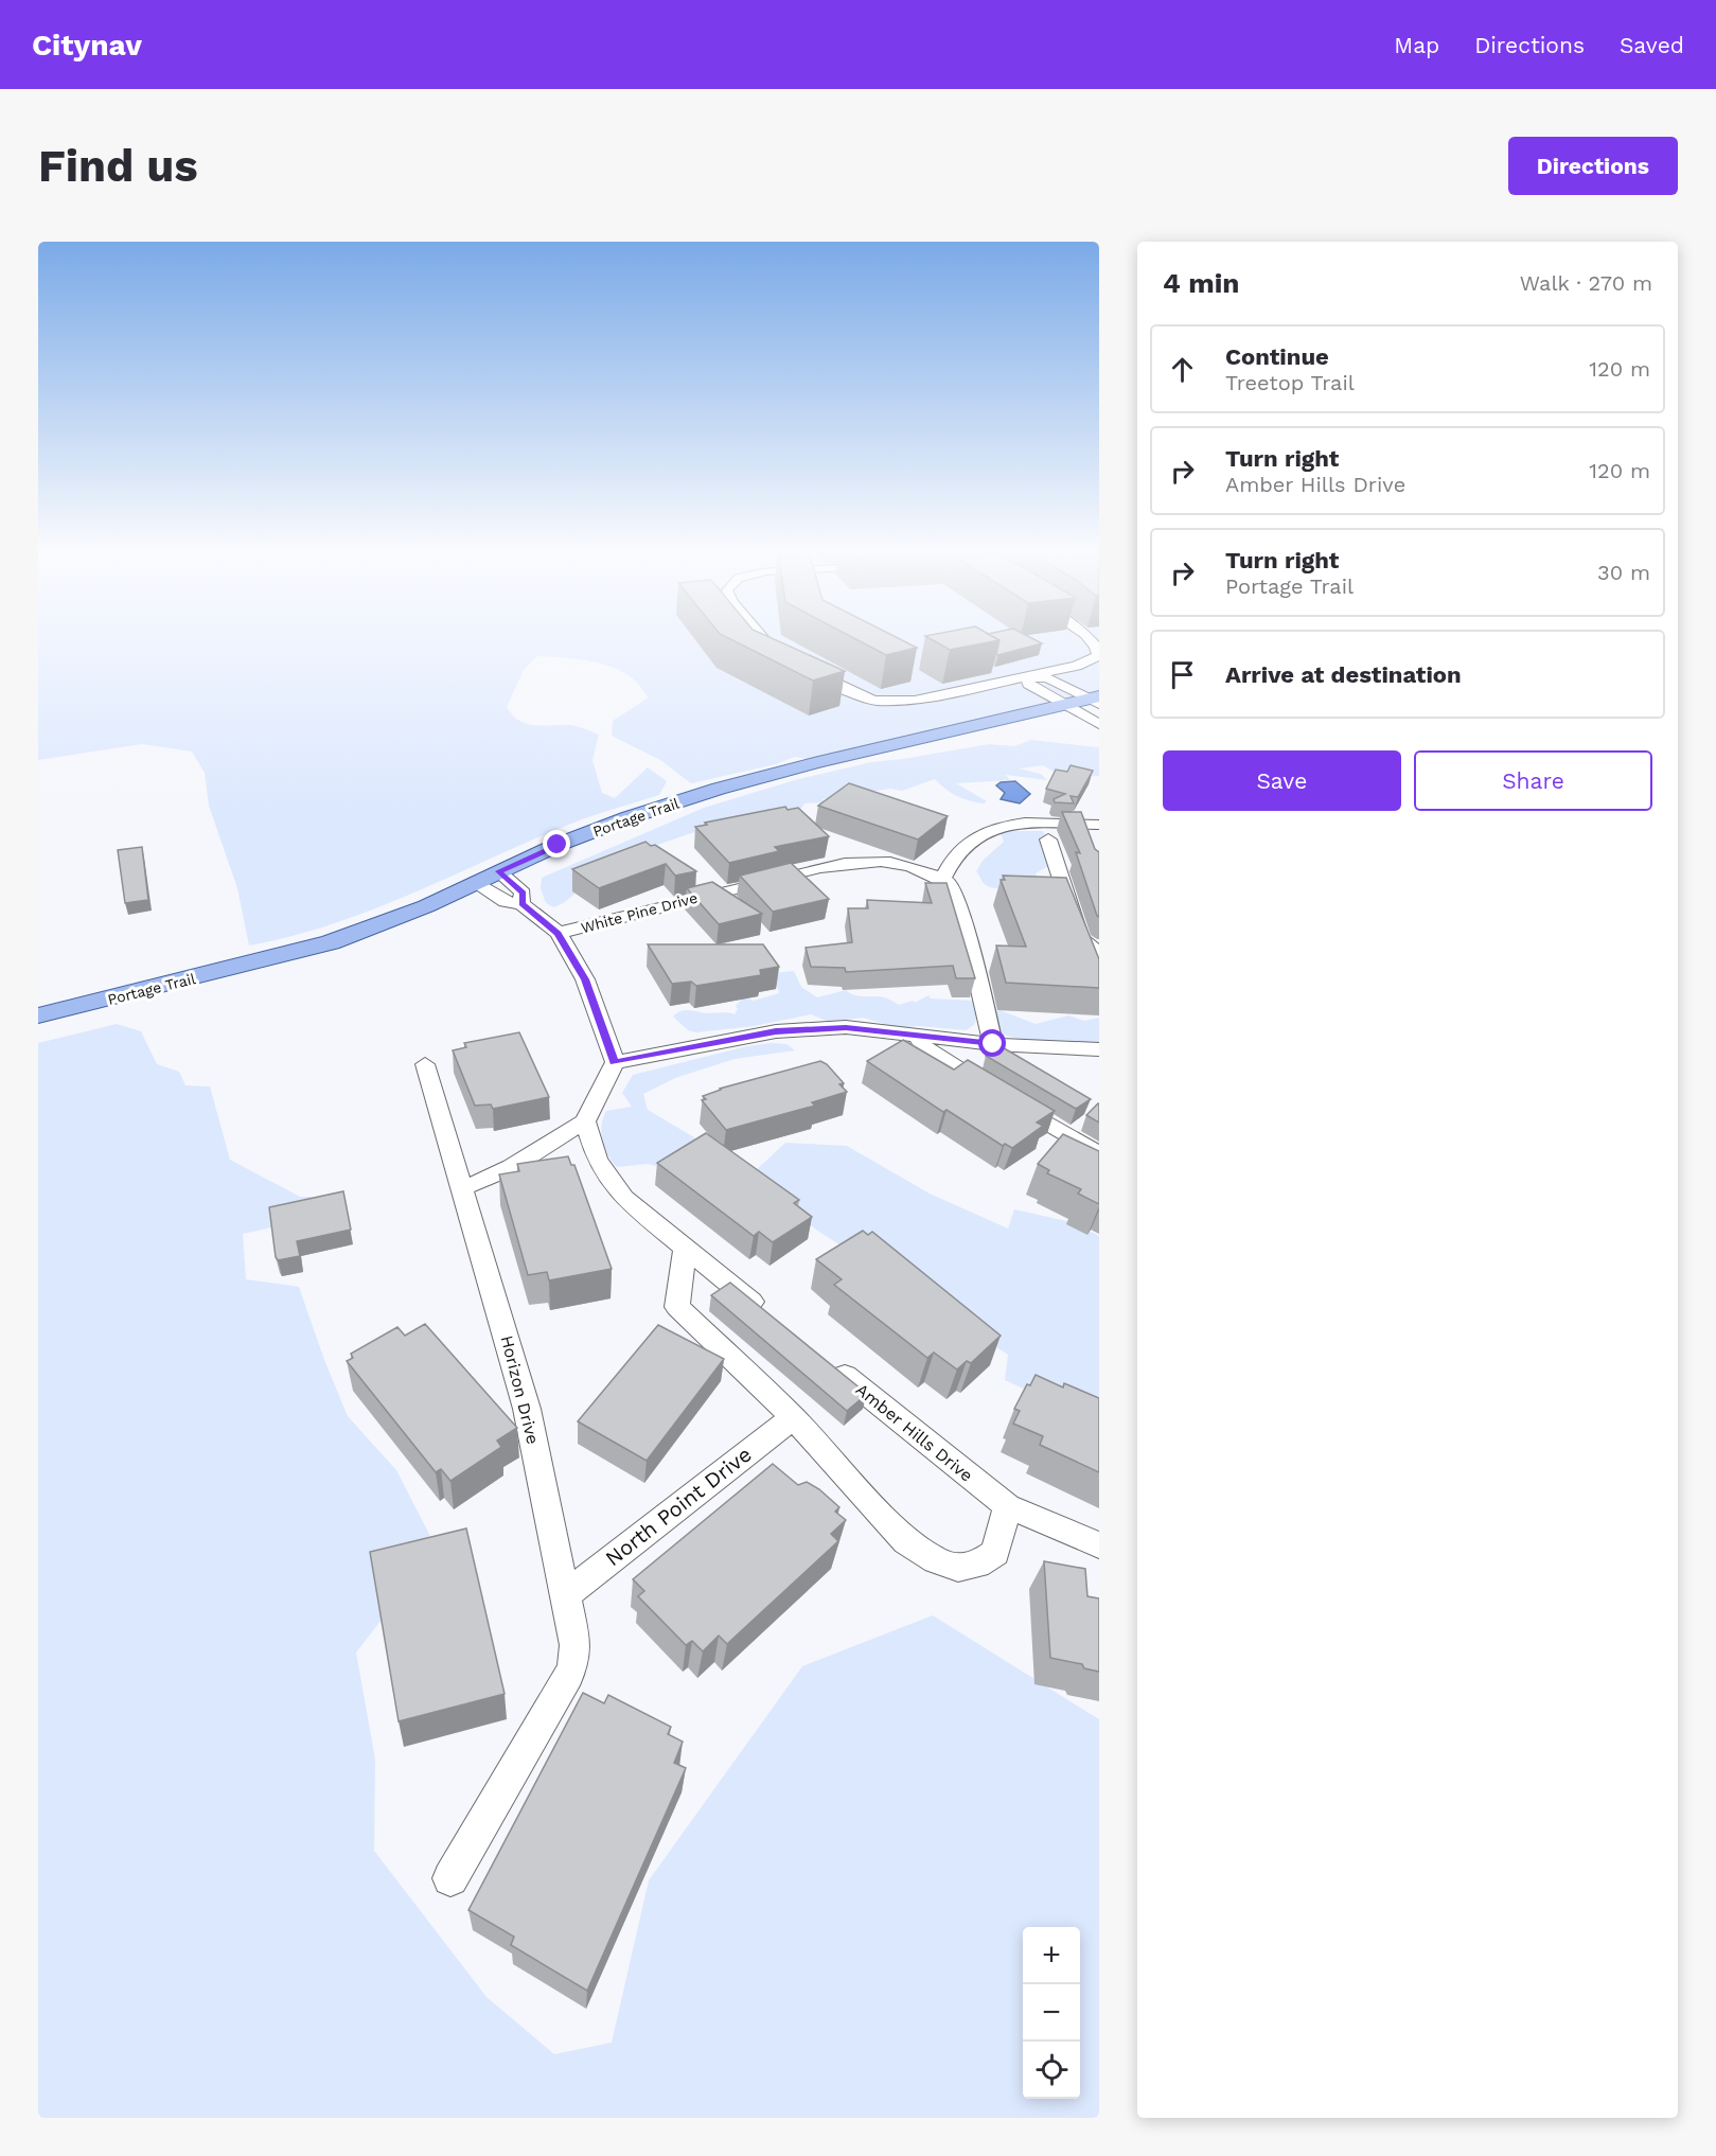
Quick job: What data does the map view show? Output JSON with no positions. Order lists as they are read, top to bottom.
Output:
{
  "streets": {
    "main road": ["Portage Trail"],
    "street": [
      "White Pine Drive",
      "Horizon Drive",
      "Amber Hills Drive",
      "North Point Drive"
    ]
  },
  "crossings": [
    ["Horizon Drive", "North Point Drive"]
  ],
  "page": {
    "header": "Citynav",
    "nav": ["Map", "Directions", "Saved"],
    "buttons": [
      "Directions",
      ["Save", "Share"]
    ],
    "title": "Find us",
    "heading": ["4 min", "Walk · 270 m"],
    "list": [
      ["Continue", "Treetop Trail", "120 m"],
      ["Turn right", "Amber Hills Drive", "120 m"],
      ["Turn right", "Portage Trail", "30 m"],
      "Arrive at destination"
    ],
    "map_buttons": ["+", "−"]
  }
}
